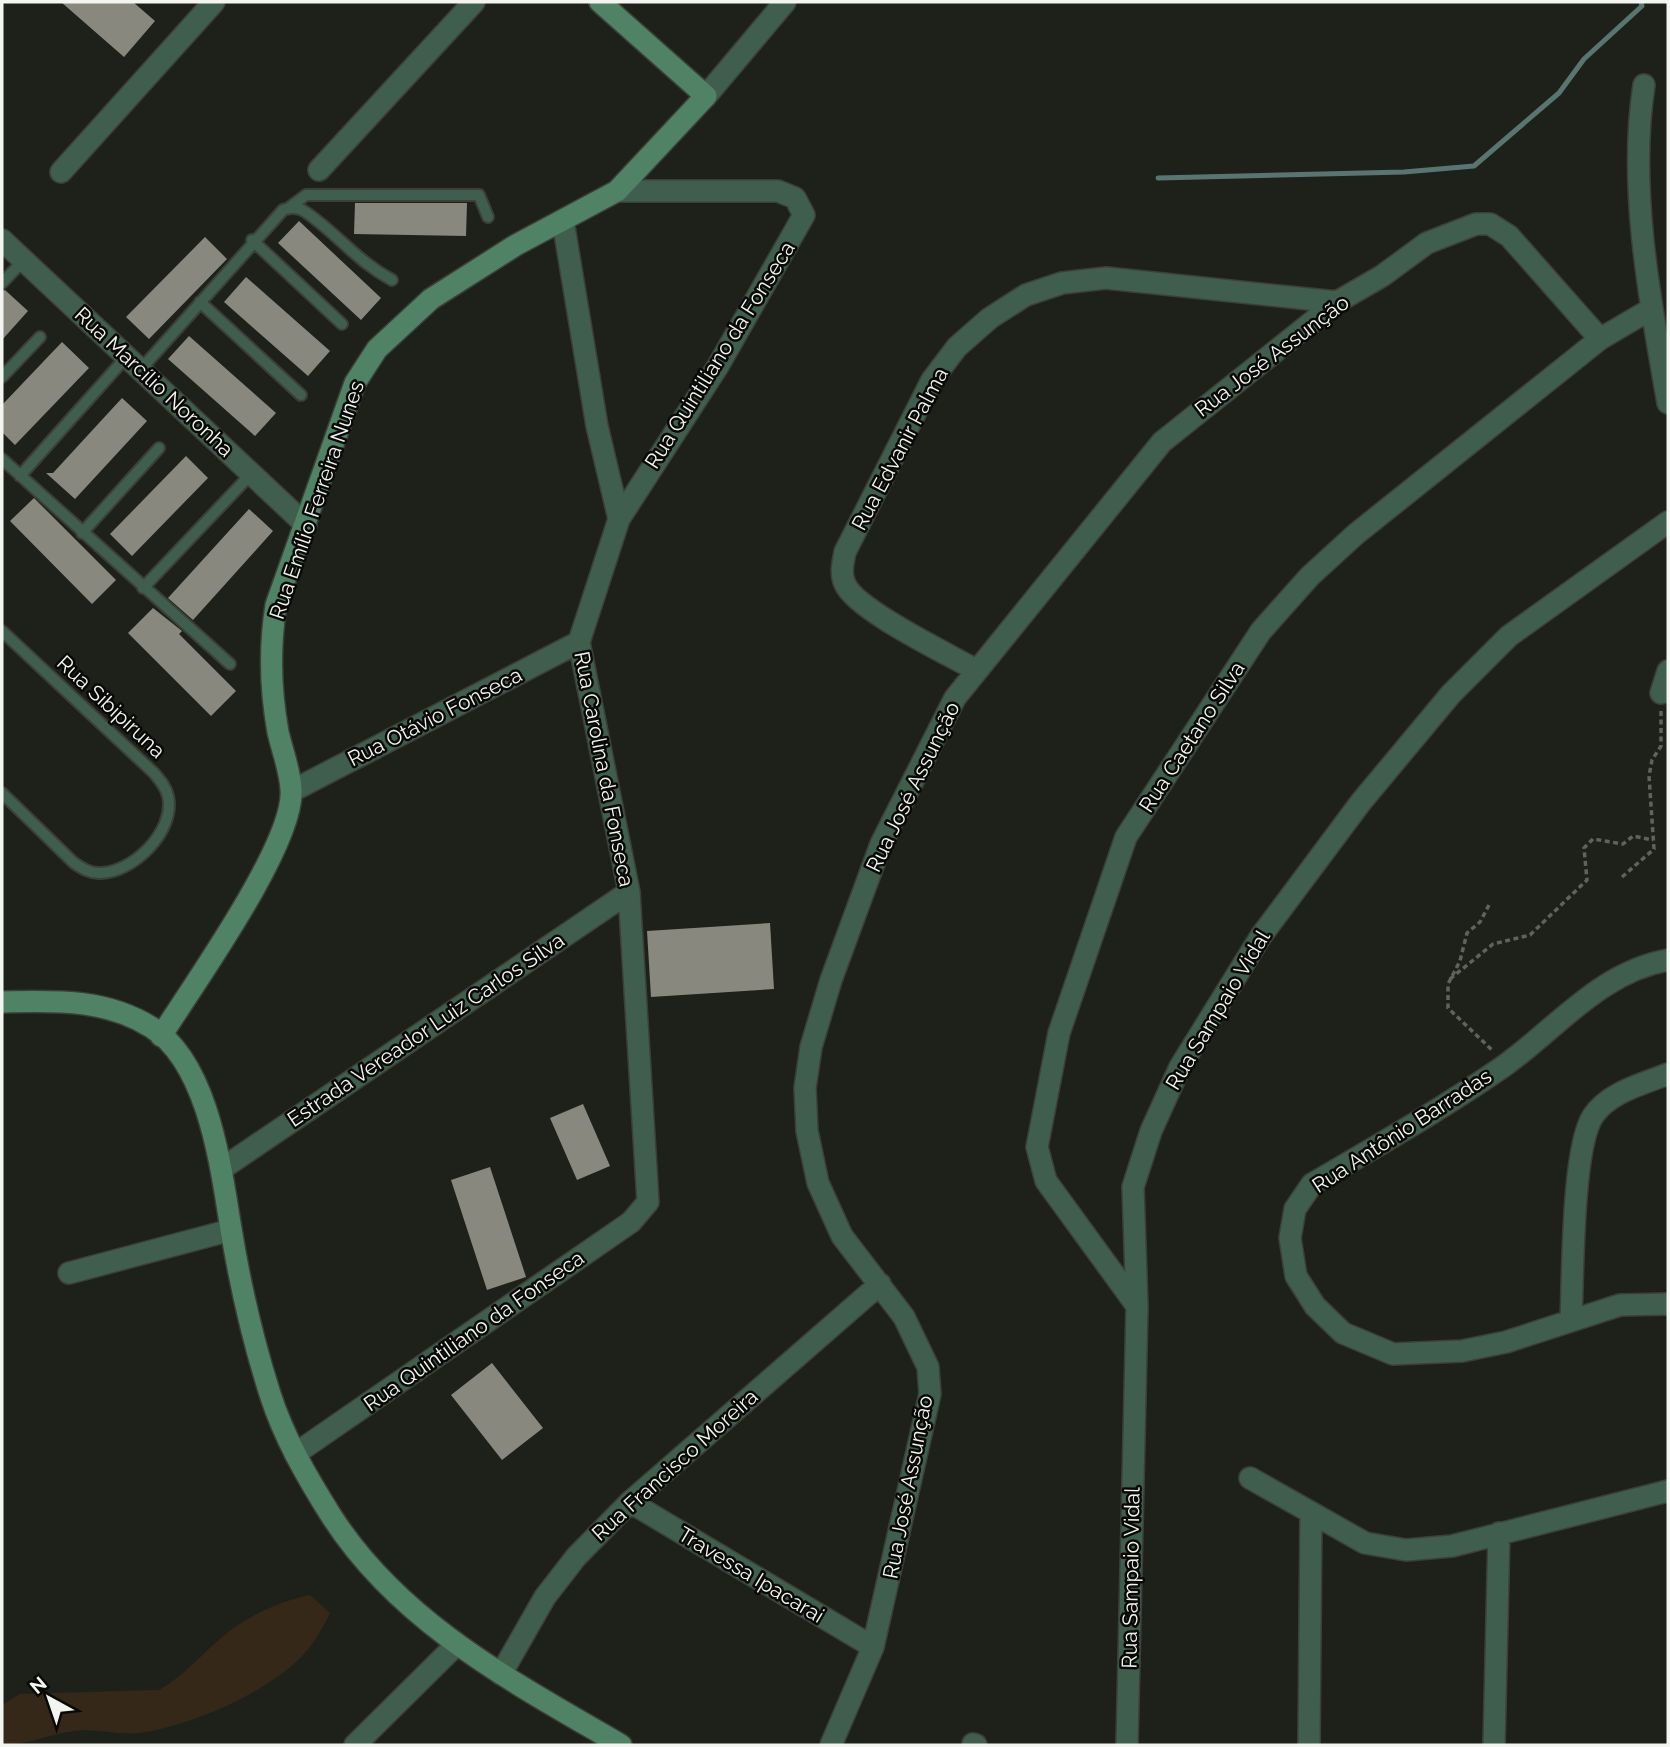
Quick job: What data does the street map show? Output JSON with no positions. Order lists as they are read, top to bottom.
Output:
{
  "streets": {
    "street": [
      "Rua Quintiliano da Fonseca",
      "Rua José Assunção",
      "Rua Marcílio Noronha",
      "Rua Edvanir Palma",
      "Rua Emílio Ferreira Nunes",
      "Rua Otávio Fonseca",
      "Rua Caetano Silva",
      "Rua Carolina da Fonseca",
      "Rua Sampaio Vidal",
      "Estrada Vereador Luiz Carlos Silva",
      "Rua Antônio Barradas",
      "Rua Francisco Moreira",
      "Travessa Ipacarai"
    ],
    "lane": ["Rua Sibipiruna"]
  },
  "crossings": [
    ["Rua Quintiliano da Fonseca", "Rua Emílio Ferreira Nunes"],
    ["Rua Quintiliano da Fonseca", "Rua Carolina da Fonseca"],
    ["Rua José Assunção", "Rua Edvanir Palma"],
    ["Rua José Assunção", "Rua Caetano Silva"],
    ["Rua José Assunção", "Rua Francisco Moreira"],
    ["Rua José Assunção", "Travessa Ipacarai"],
    ["Rua Marcílio Noronha", "Rua Emílio Ferreira Nunes"],
    ["Rua Emílio Ferreira Nunes", "Rua Otávio Fonseca"],
    ["Rua Otávio Fonseca", "Rua Carolina da Fonseca"],
    ["Rua Caetano Silva", "Rua Sampaio Vidal"],
    ["Rua Carolina da Fonseca", "Estrada Vereador Luiz Carlos Silva"],
    ["Rua Francisco Moreira", "Travessa Ipacarai"]
  ],
  "north": "top left"
}
